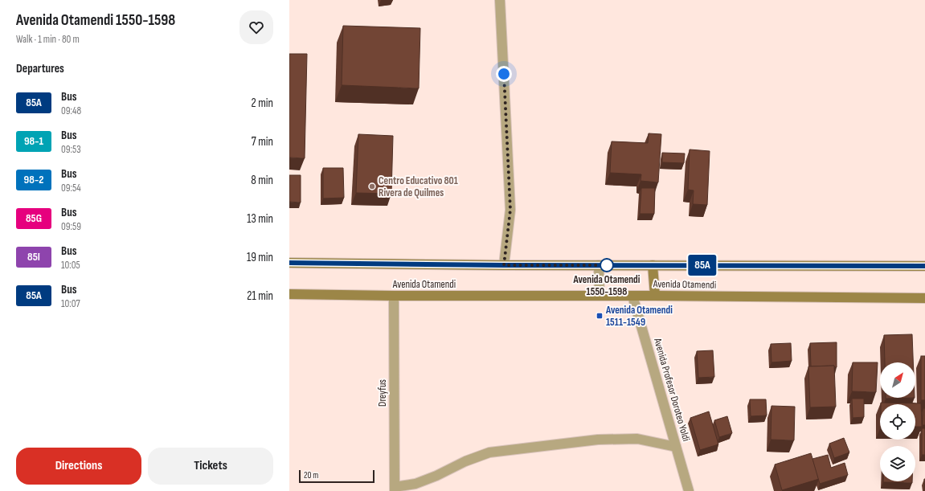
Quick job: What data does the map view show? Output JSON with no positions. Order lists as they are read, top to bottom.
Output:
{
  "streets": {
    "main road": ["Avenida Otamendi"],
    "street": ["Avenida Profesor Doroteo Yoldi", "Dreyfus"]
  },
  "crossings": [
    ["Avenida Otamendi", "Avenida Profesor Doroteo Yoldi"],
    ["Avenida Otamendi", "Dreyfus"]
  ],
  "places": {
    "other": ["Centro Educativo 801 Rivera de Quilmes", "Avenida Otamendi 1550-1598"],
    "transit": ["Avenida Otamendi 1511-1549"]
  },
  "lines": ["bus line 85A"],
  "scale_bar": "20 m",
  "north": "top right",
  "page": {
    "heading": [
      ["Avenida Otamendi 1550-1598", "Walk · 1 min · 80 m"],
      "Departures"
    ],
    "on_map": "85A",
    "list": [
      {
        "mark": "85A",
        "name": "Bus",
        "note": "09:48",
        "value": "2 min"
      },
      {
        "mark": "98-1",
        "name": "Bus",
        "note": "09:53",
        "value": "7 min"
      },
      {
        "mark": "98-2",
        "name": "Bus",
        "note": "09:54",
        "value": "8 min"
      },
      {
        "mark": "85G",
        "name": "Bus",
        "note": "09:59",
        "value": "13 min"
      },
      {
        "mark": "85I",
        "name": "Bus",
        "note": "10:05",
        "value": "19 min"
      },
      {
        "mark": "85A",
        "name": "Bus",
        "note": "10:07",
        "value": "21 min"
      }
    ],
    "buttons": ["Directions", "Tickets"],
    "scale": "20 m"
  }
}
